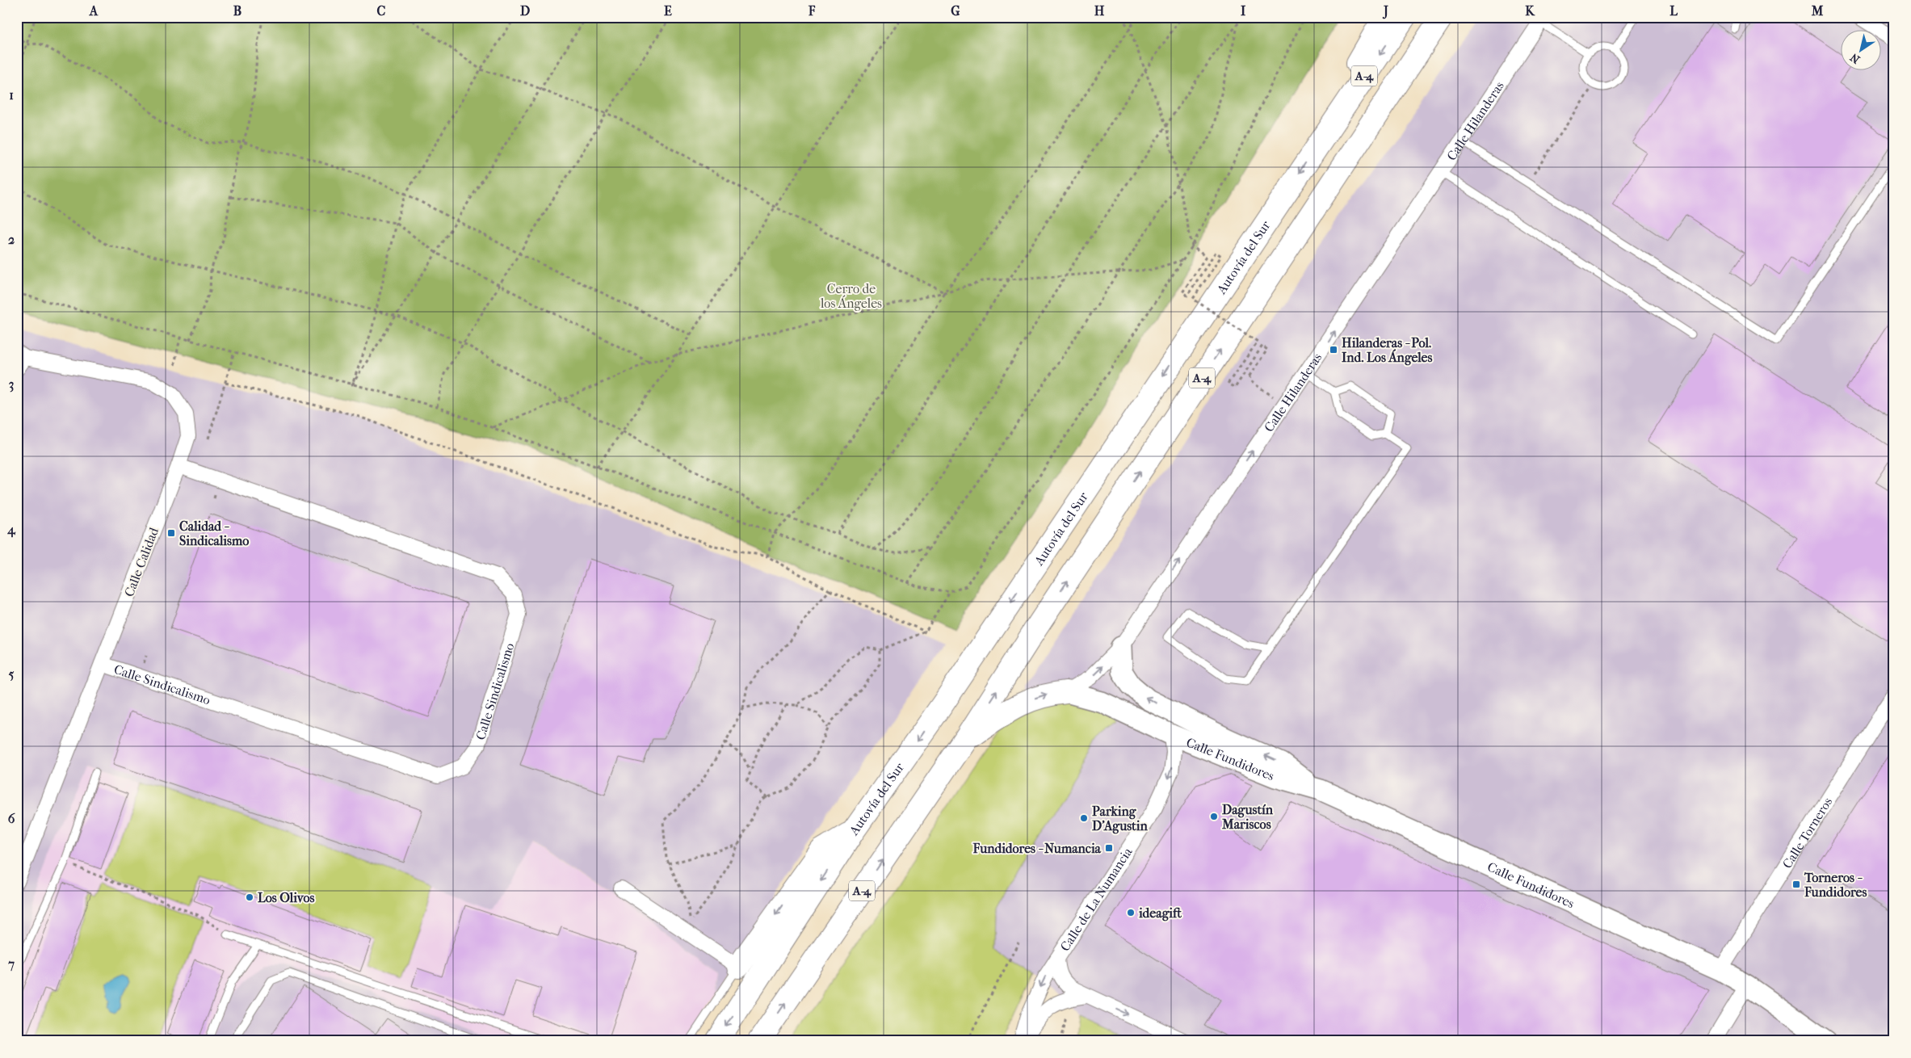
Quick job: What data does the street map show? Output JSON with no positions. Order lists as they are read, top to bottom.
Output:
{
  "streets": {
    "highway": ["A-4", "Autovía del Sur"],
    "street": [
      "Calle Hilanderas",
      "Calle Calidad",
      "Calle Sindicalismo",
      "Calle Fundidores",
      "Calle Torneros",
      "Calle de La Numancia"
    ]
  },
  "crossings": [
    ["Calle Hilanderas", "Calle Fundidores"],
    ["Calle Calidad", "Calle Sindicalismo"],
    ["Calle Fundidores", "Calle Torneros"],
    ["Calle Fundidores", "Calle de La Numancia"]
  ],
  "one_way": ["Calle Hilanderas", "Calle de La Numancia"],
  "parks": ["Cerro de los Ángeles"],
  "places": {
    "transit": [
      "Hilanderas - Pol. Ind. Los Ángeles",
      "Calidad - Sindicalismo",
      "Fundidores - Numancia",
      "Torneros - Fundidores"
    ],
    "other": [
      "Dagustín Mariscos",
      "Parking D'Agustin",
      "Los Olivos",
      "ideagift"
    ]
  },
  "north": "bottom left",
  "grid": {
    "columns": [
      "A",
      "B",
      "C",
      "D",
      "E",
      "F",
      "G",
      "H",
      "I",
      "J",
      "K",
      "L",
      "M"
    ],
    "rows": [
      "1",
      "2",
      "3",
      "4",
      "5",
      "6",
      "7"
    ]
  }
}
